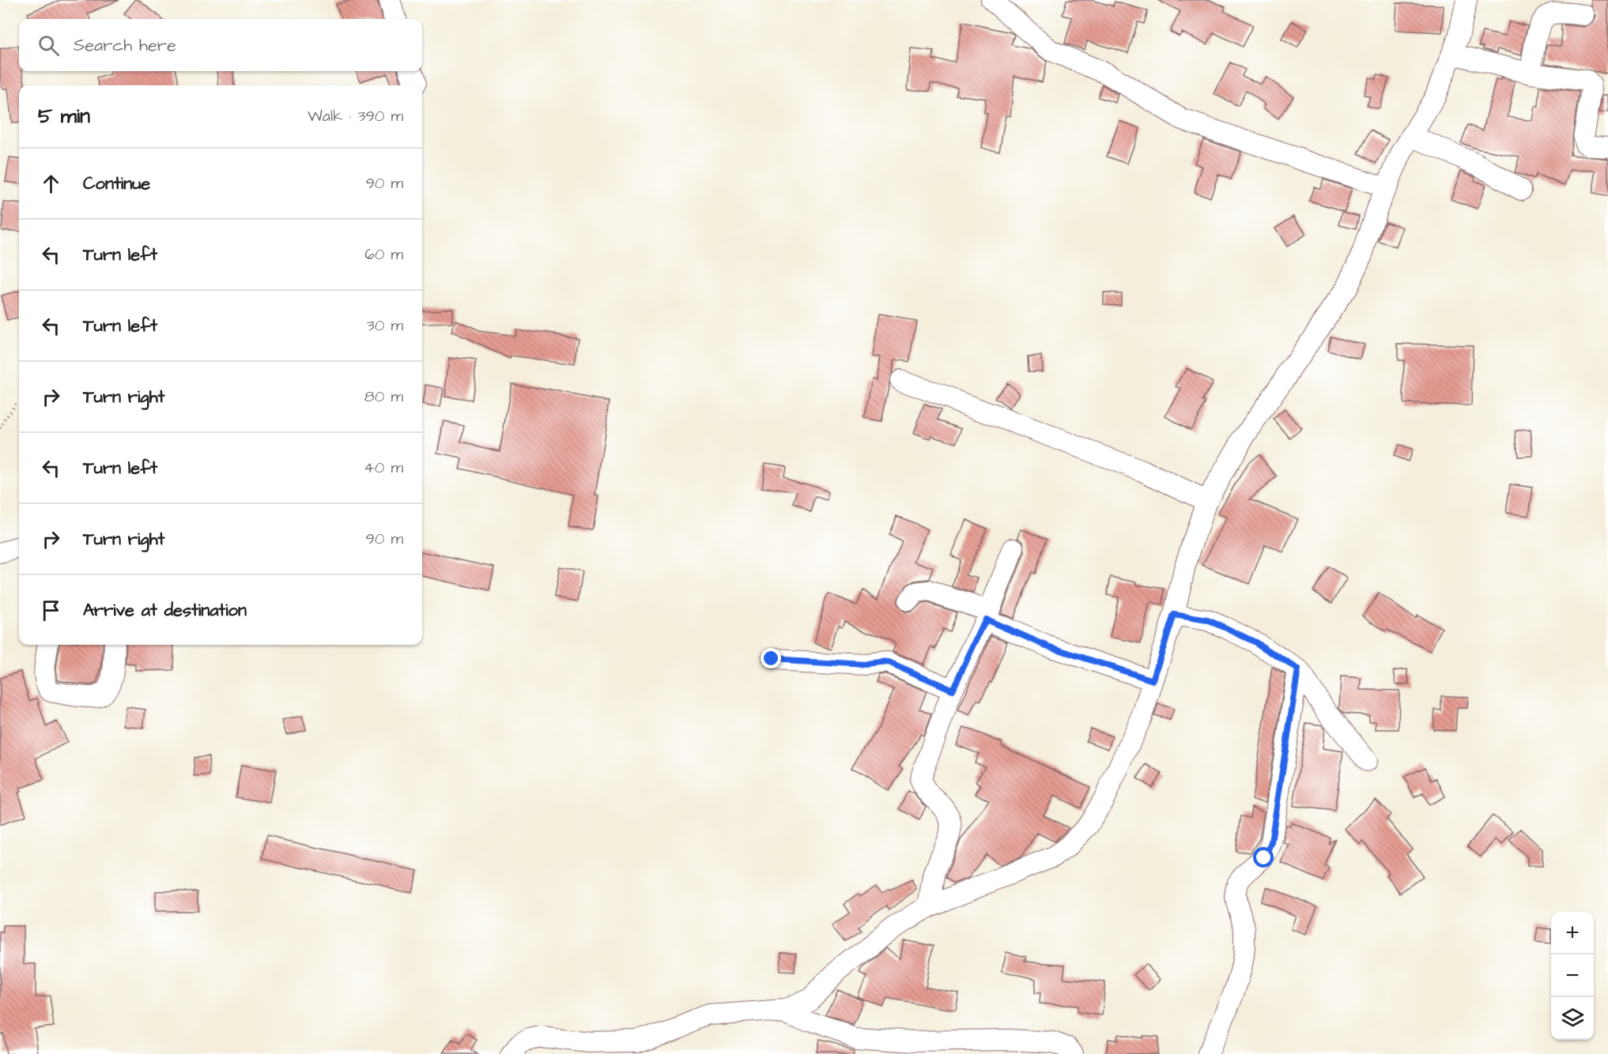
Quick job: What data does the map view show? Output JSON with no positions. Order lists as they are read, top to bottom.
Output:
{
  "page": {
    "search": "Search here",
    "heading": ["5 min", "Walk · 390 m"],
    "list": [
      ["Continue", "90 m"],
      ["Turn left", "60 m"],
      ["Turn left", "30 m"],
      ["Turn right", "80 m"],
      ["Turn left", "40 m"],
      ["Turn right", "90 m"],
      "Arrive at destination"
    ],
    "map_buttons": ["+", "−"]
  }
}
